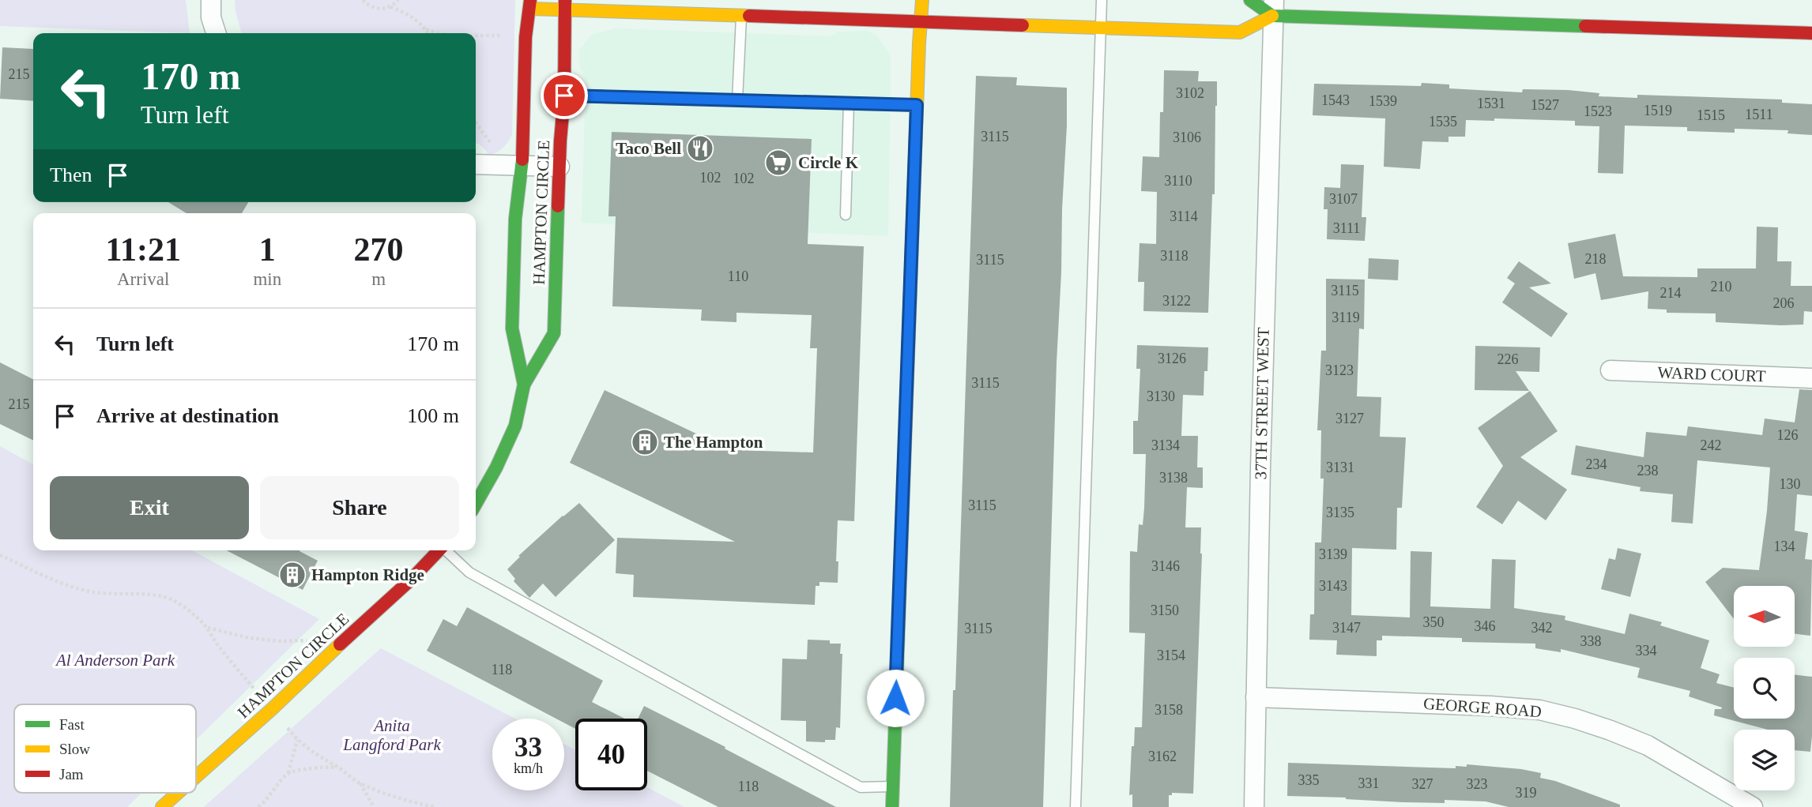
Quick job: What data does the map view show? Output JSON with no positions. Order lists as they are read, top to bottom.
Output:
{
  "streets": {
    "street": [
      "HAMPTON CIRCLE",
      "WARD COURT",
      "37TH STREET WEST",
      "GEORGE ROAD"
    ]
  },
  "crossings": [
    ["37TH STREET WEST", "GEORGE ROAD"]
  ],
  "parks": ["Al Anderson Park", "Anita Langford Park"],
  "places": {
    "restaurant": ["Taco Bell"],
    "supermarket": ["Circle K"],
    "building": ["The Hampton", "Hampton Ridge"]
  },
  "house_numbers": [
    "215",
    "3102",
    "1543",
    "1539",
    "1531",
    "1527",
    "1519",
    "1523",
    "1511",
    "1515",
    "1535",
    "3115",
    "3106",
    "102",
    "102",
    "3110",
    "3107",
    "3114",
    "3111",
    "3118",
    "218",
    "3115",
    "110",
    "210",
    "3115",
    "214",
    "3122",
    "206",
    "3119",
    "3126",
    "226",
    "3123",
    "3115",
    "3130",
    "215",
    "3127",
    "126",
    "3134",
    "242",
    "234",
    "3131",
    "238",
    "3138",
    "130",
    "3115",
    "3135",
    "134",
    "3139",
    "3146",
    "3143",
    "3150",
    "350",
    "346",
    "3147",
    "342",
    "3115",
    "338",
    "334",
    "3154",
    "118",
    "3158",
    "3162",
    "335",
    "331",
    "327",
    "323",
    "118",
    "319"
  ],
  "legend": ["Fast", "Slow", "Jam"],
  "north": "left",
  "page": {
    "turn": ["170 m", "Turn left"],
    "then": "Then",
    "eta": [
      "11:21",
      "Arrival",
      "1",
      "min",
      "270",
      "m"
    ],
    "list": [
      {
        "name": "Turn left",
        "value": "170 m"
      },
      {
        "name": "Arrive at destination",
        "value": "100 m"
      }
    ],
    "buttons": ["Exit", "Share"],
    "speed": "33 km/h",
    "limit": "40"
  }
}
